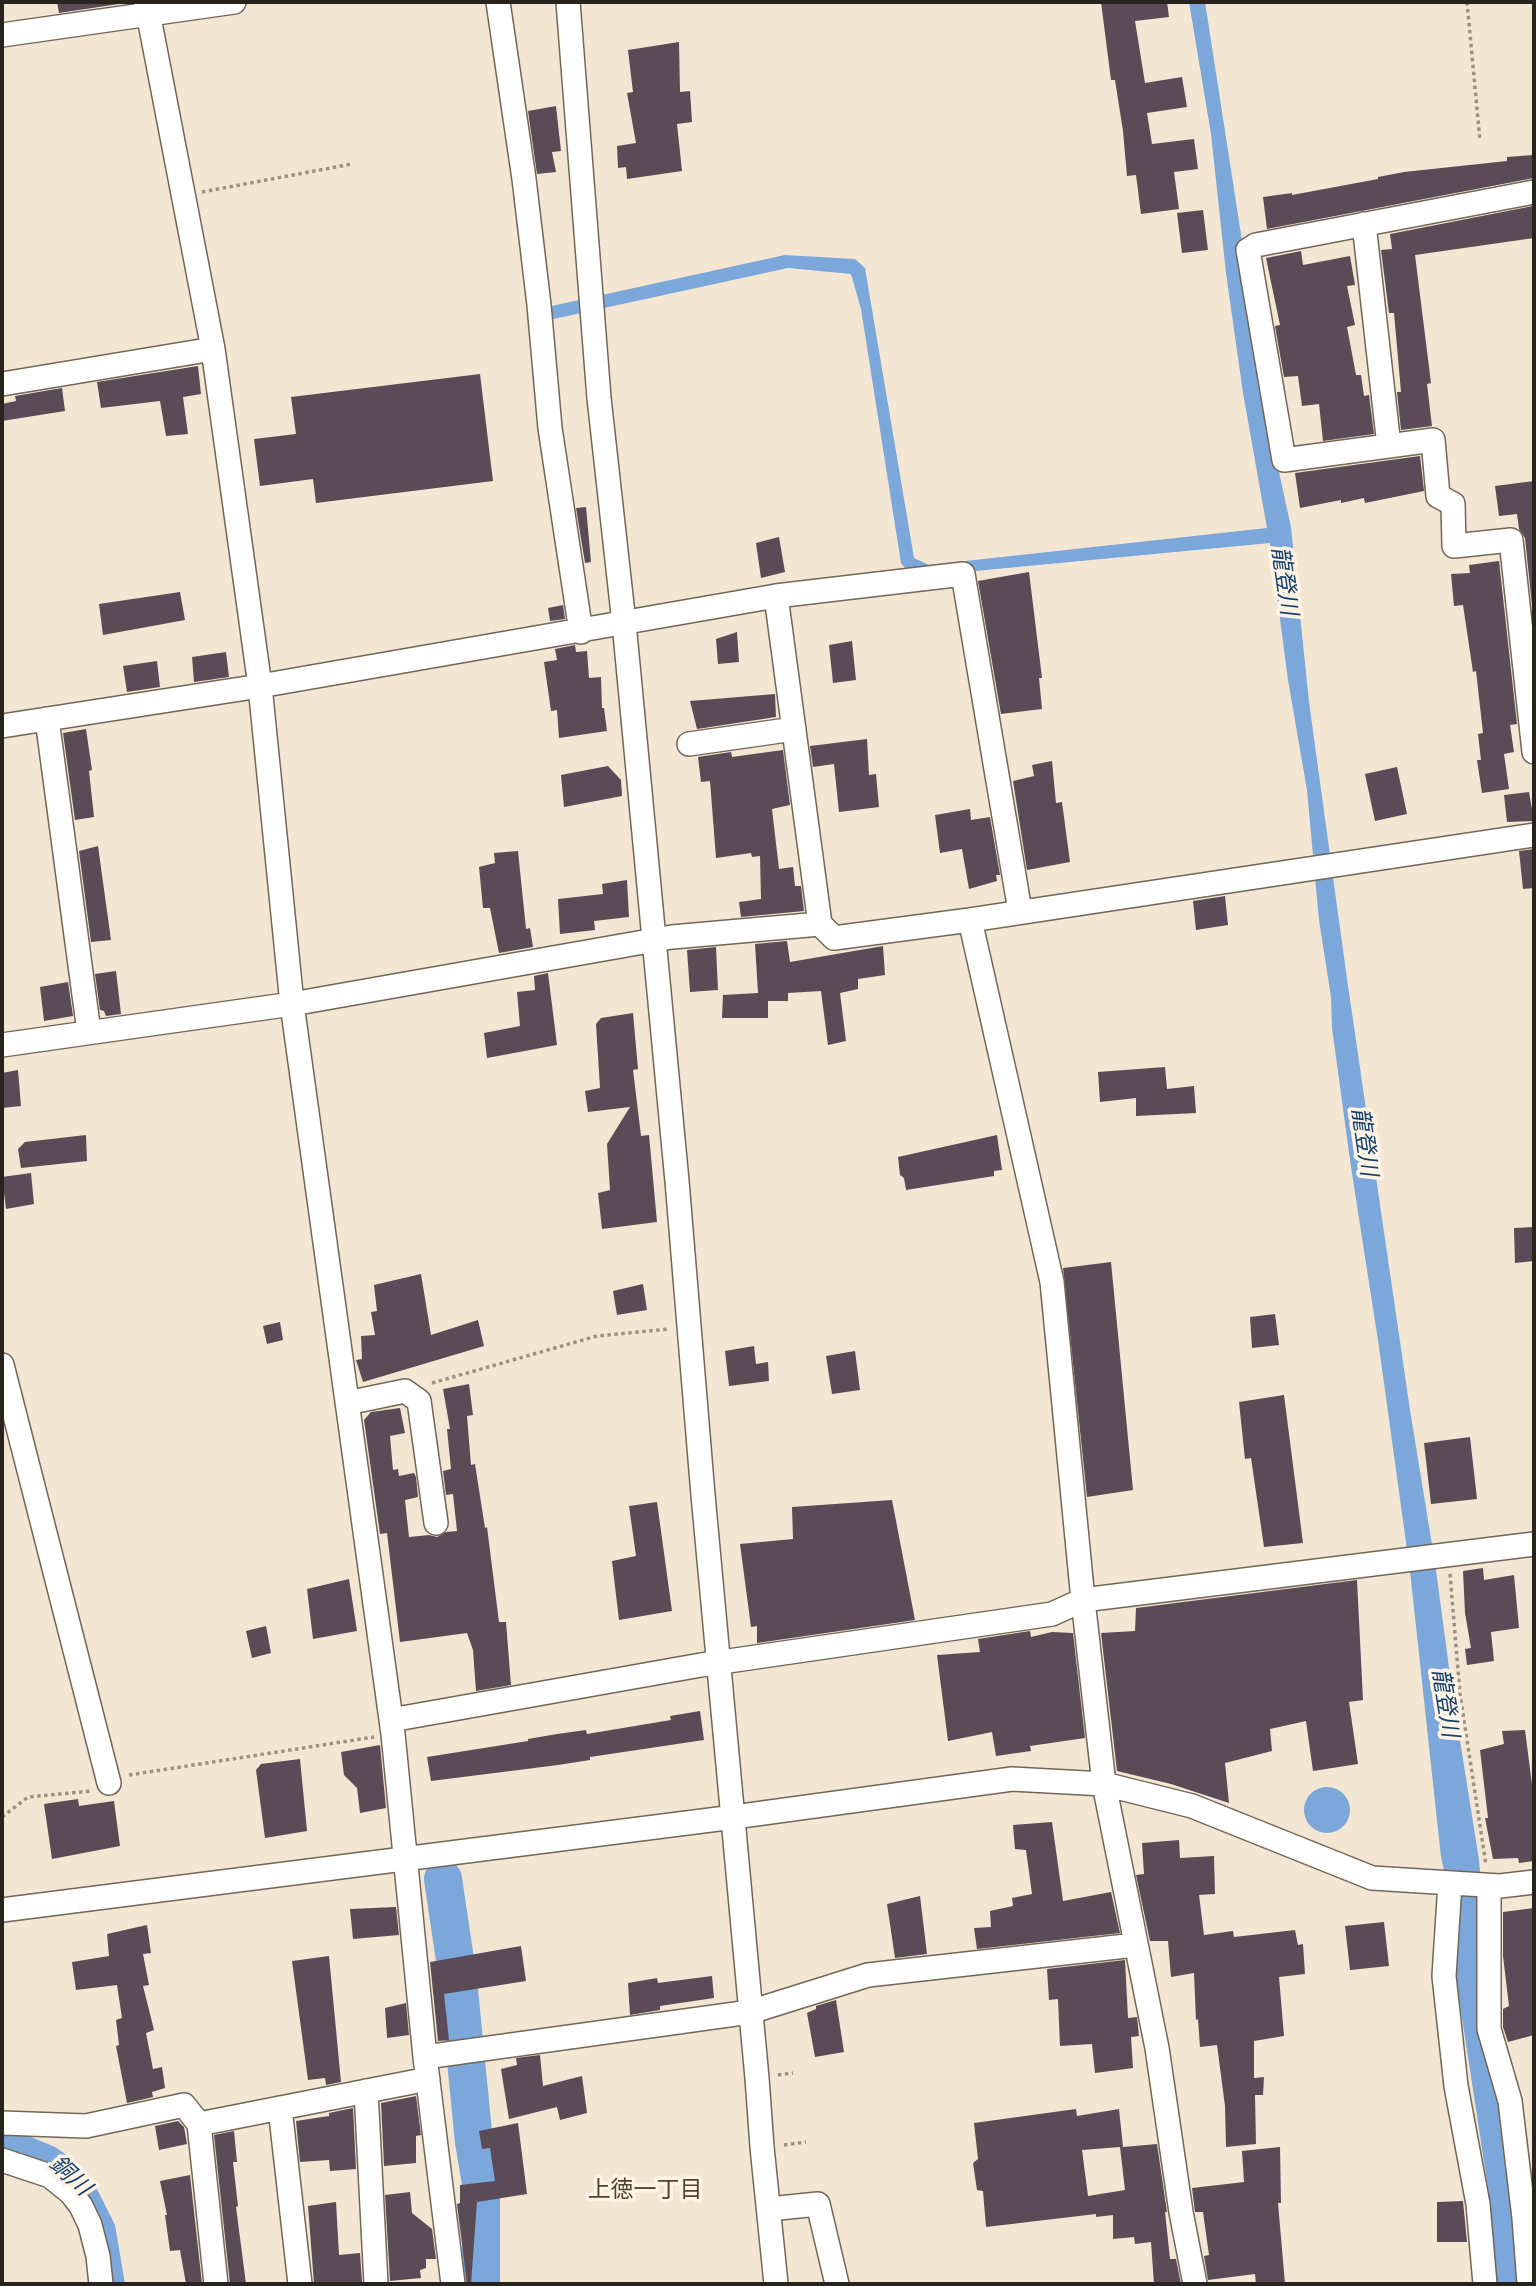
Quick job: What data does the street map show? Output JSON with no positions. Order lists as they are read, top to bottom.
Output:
{
  "districts": ["上徳一丁目"],
  "water": ["龍登川", "銅川"]
}
